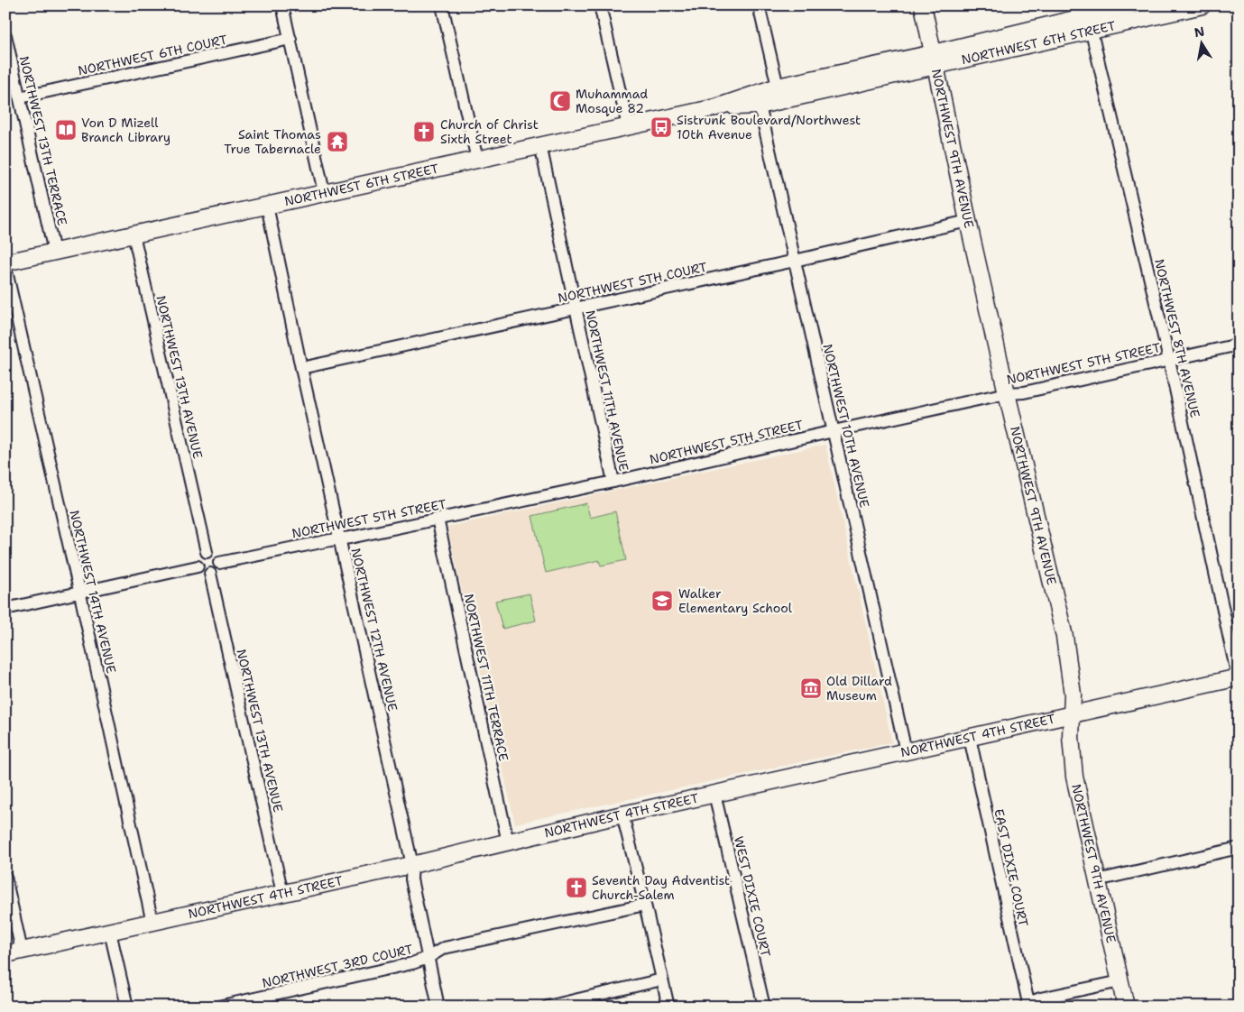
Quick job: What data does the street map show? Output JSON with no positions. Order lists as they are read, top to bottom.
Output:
{
  "streets": {
    "street": [
      "NORTHWEST 6TH STREET",
      "NORTHWEST 6TH COURT",
      "NORTHWEST 13TH TERRACE",
      "NORTHWEST 9TH AVENUE",
      "NORTHWEST 5TH COURT",
      "NORTHWEST 8TH AVENUE",
      "NORTHWEST 5TH STREET",
      "NORTHWEST 13TH AVENUE",
      "NORTHWEST 11TH AVENUE",
      "NORTHWEST 10TH AVENUE",
      "NORTHWEST 14TH AVENUE",
      "NORTHWEST 12TH AVENUE",
      "NORTHWEST 11TH TERRACE",
      "NORTHWEST 4TH STREET",
      "EAST DIXIE COURT",
      "WEST DIXIE COURT",
      "NORTHWEST 3RD COURT"
    ]
  },
  "crossings": [
    ["NORTHWEST 6TH STREET", "NORTHWEST 13TH TERRACE"],
    ["NORTHWEST 6TH STREET", "NORTHWEST 9TH AVENUE"],
    ["NORTHWEST 6TH STREET", "NORTHWEST 8TH AVENUE"],
    ["NORTHWEST 6TH STREET", "NORTHWEST 13TH AVENUE"],
    ["NORTHWEST 6TH STREET", "NORTHWEST 11TH AVENUE"],
    ["NORTHWEST 6TH STREET", "NORTHWEST 10TH AVENUE"],
    ["NORTHWEST 6TH STREET", "NORTHWEST 12TH AVENUE"],
    ["NORTHWEST 6TH COURT", "NORTHWEST 13TH TERRACE"],
    ["NORTHWEST 9TH AVENUE", "NORTHWEST 5TH COURT"],
    ["NORTHWEST 9TH AVENUE", "NORTHWEST 5TH STREET"],
    ["NORTHWEST 9TH AVENUE", "NORTHWEST 4TH STREET"],
    ["NORTHWEST 5TH COURT", "NORTHWEST 11TH AVENUE"],
    ["NORTHWEST 5TH COURT", "NORTHWEST 10TH AVENUE"],
    ["NORTHWEST 5TH COURT", "NORTHWEST 12TH AVENUE"],
    ["NORTHWEST 8TH AVENUE", "NORTHWEST 5TH STREET"],
    ["NORTHWEST 8TH AVENUE", "NORTHWEST 4TH STREET"],
    ["NORTHWEST 5TH STREET", "NORTHWEST 13TH AVENUE"],
    ["NORTHWEST 5TH STREET", "NORTHWEST 11TH AVENUE"],
    ["NORTHWEST 5TH STREET", "NORTHWEST 10TH AVENUE"],
    ["NORTHWEST 5TH STREET", "NORTHWEST 12TH AVENUE"],
    ["NORTHWEST 5TH STREET", "NORTHWEST 11TH TERRACE"],
    ["NORTHWEST 13TH AVENUE", "NORTHWEST 4TH STREET"],
    ["NORTHWEST 10TH AVENUE", "NORTHWEST 4TH STREET"],
    ["NORTHWEST 14TH AVENUE", "NORTHWEST 4TH STREET"],
    ["NORTHWEST 12TH AVENUE", "NORTHWEST 4TH STREET"],
    ["NORTHWEST 12TH AVENUE", "NORTHWEST 3RD COURT"],
    ["NORTHWEST 11TH TERRACE", "NORTHWEST 4TH STREET"],
    ["NORTHWEST 4TH STREET", "EAST DIXIE COURT"],
    ["NORTHWEST 4TH STREET", "WEST DIXIE COURT"]
  ],
  "places": {
    "mosque": ["Muhammad Mosque 82"],
    "bus stop": ["Sistrunk Boulevard/Northwest 10th Avenue"],
    "library": ["Von D Mizell Branch Library"],
    "church": ["Church of Christ Sixth Street", "Seventh Day Adventist Church-Salem"],
    "temple": ["Saint Thomas True Tabernacle"],
    "school or university": ["Walker Elementary School"],
    "museum": ["Old Dillard Museum"]
  },
  "north": "top"
}
